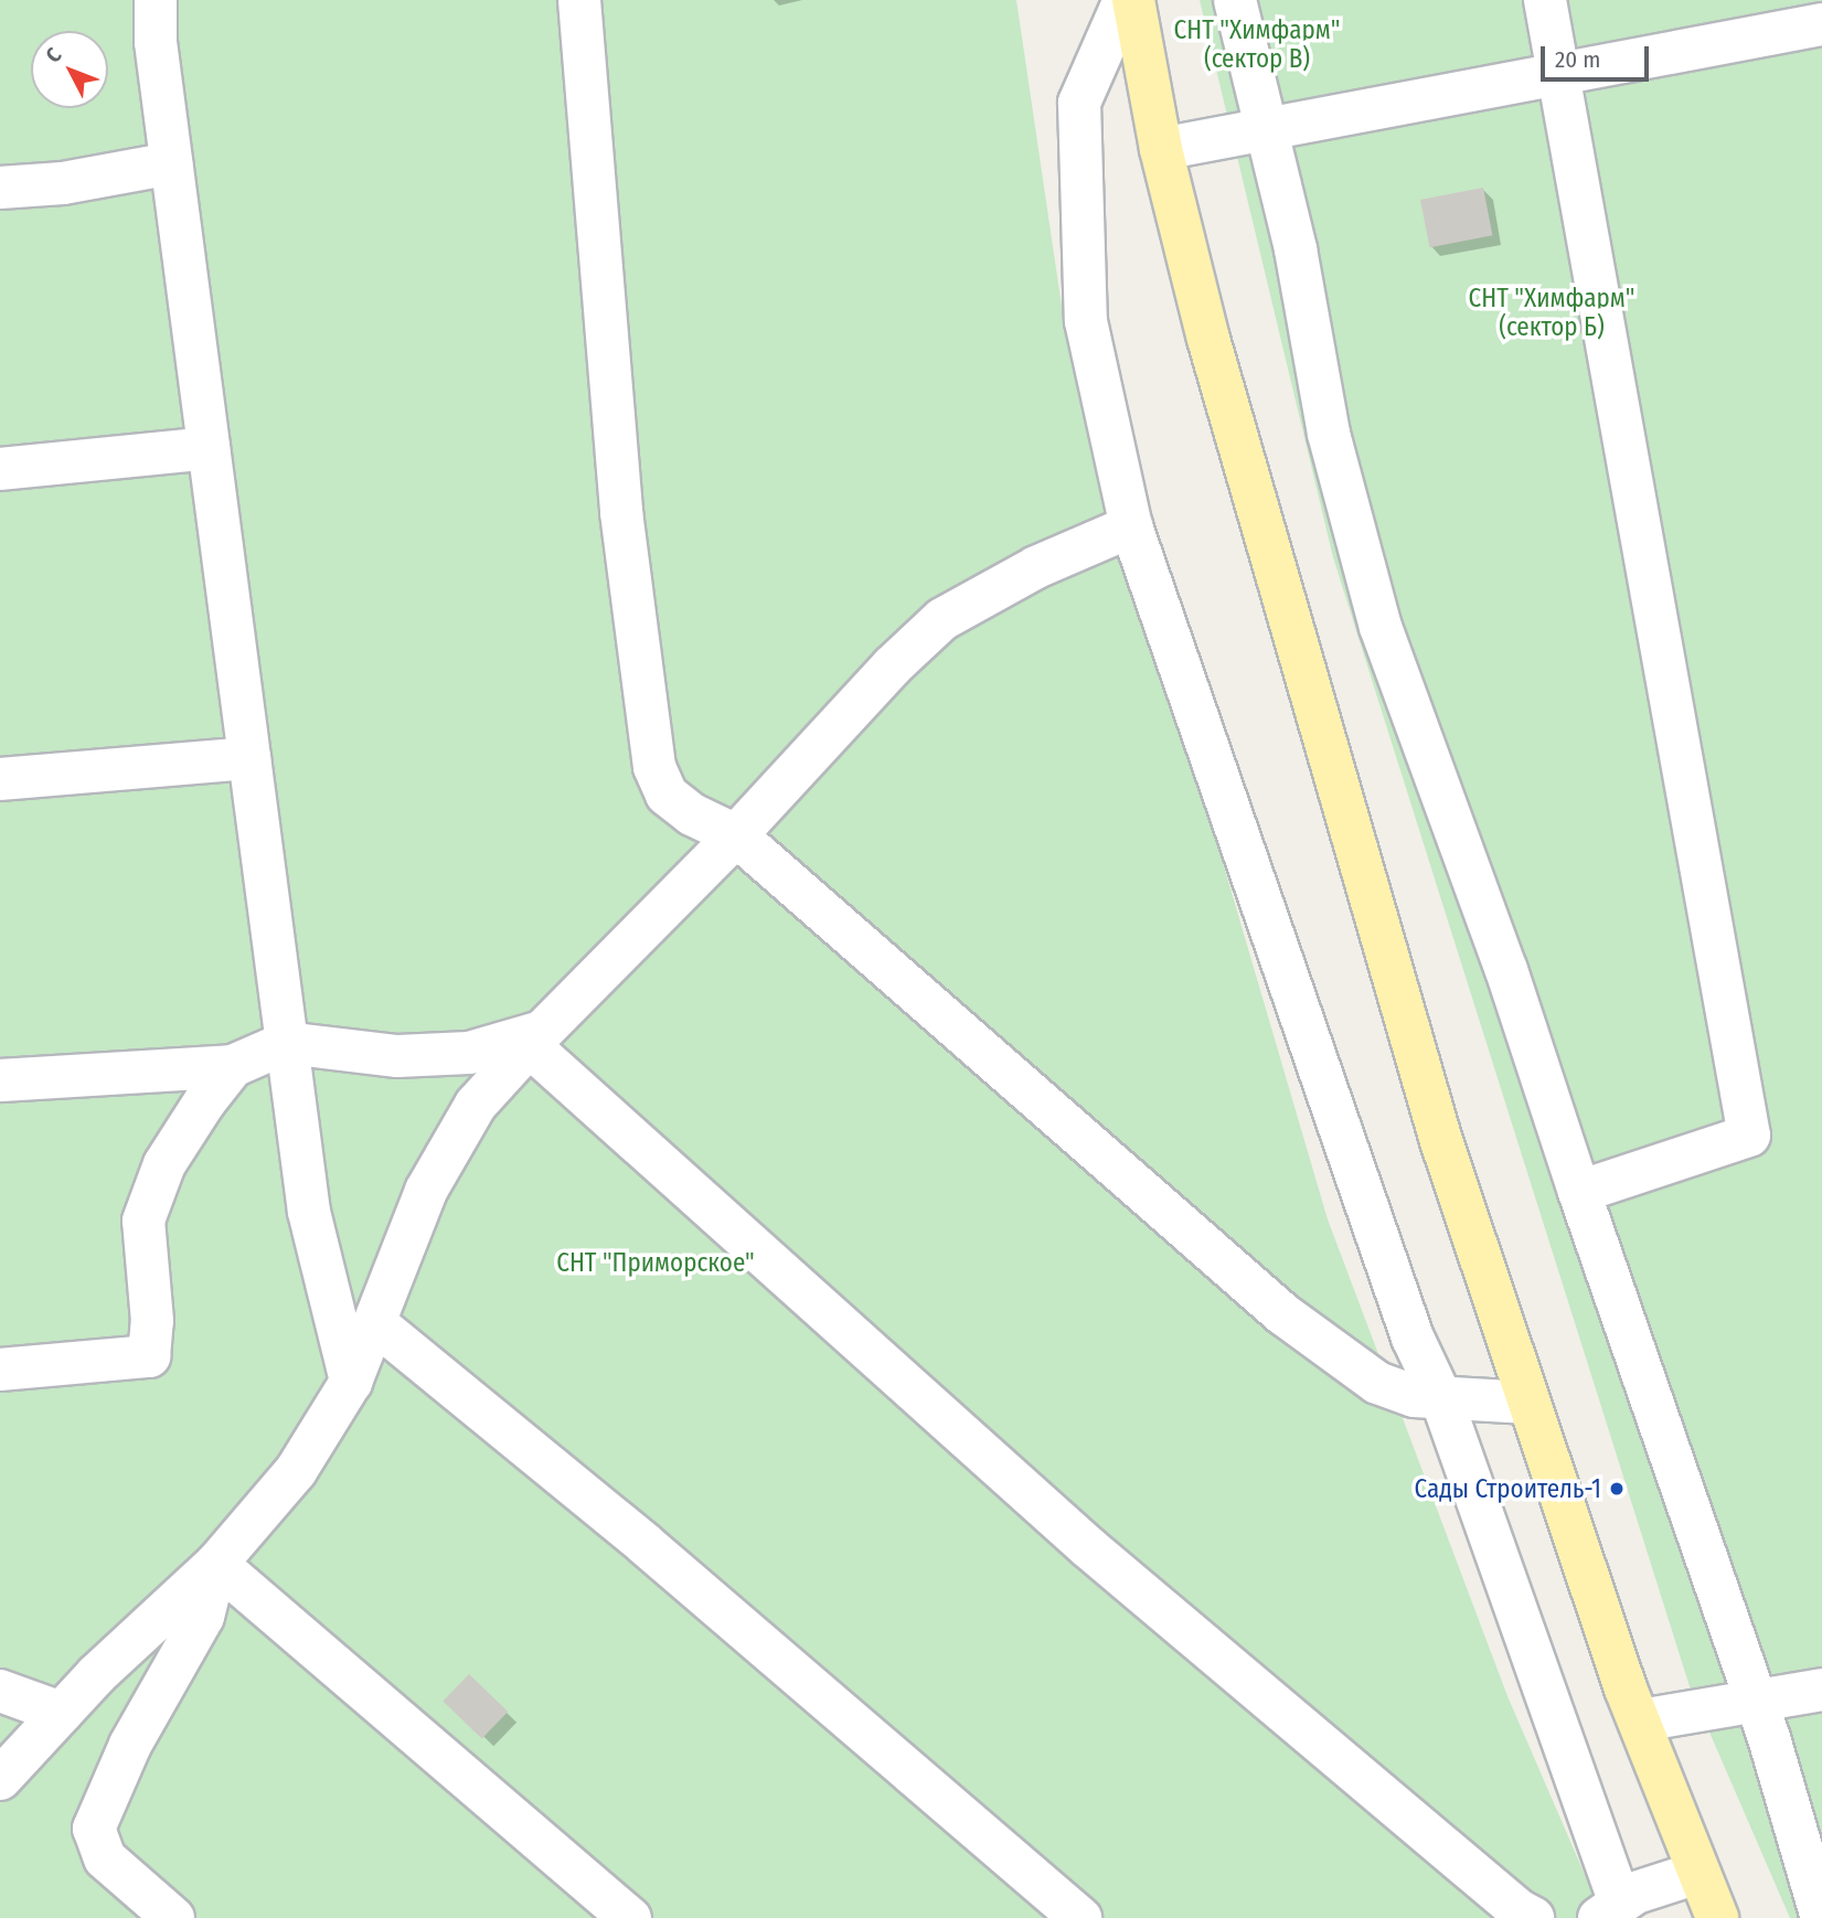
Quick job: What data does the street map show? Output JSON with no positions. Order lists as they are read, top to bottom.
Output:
{
  "parks": ["СНТ \"Химфарм\" (сектор В)", "СНТ \"Химфарм\" (сектор Б)", "СНТ \"Приморское\""],
  "places": ["Сады Строитель-1"],
  "scale_bar": "20 m",
  "north": "top left"
}
